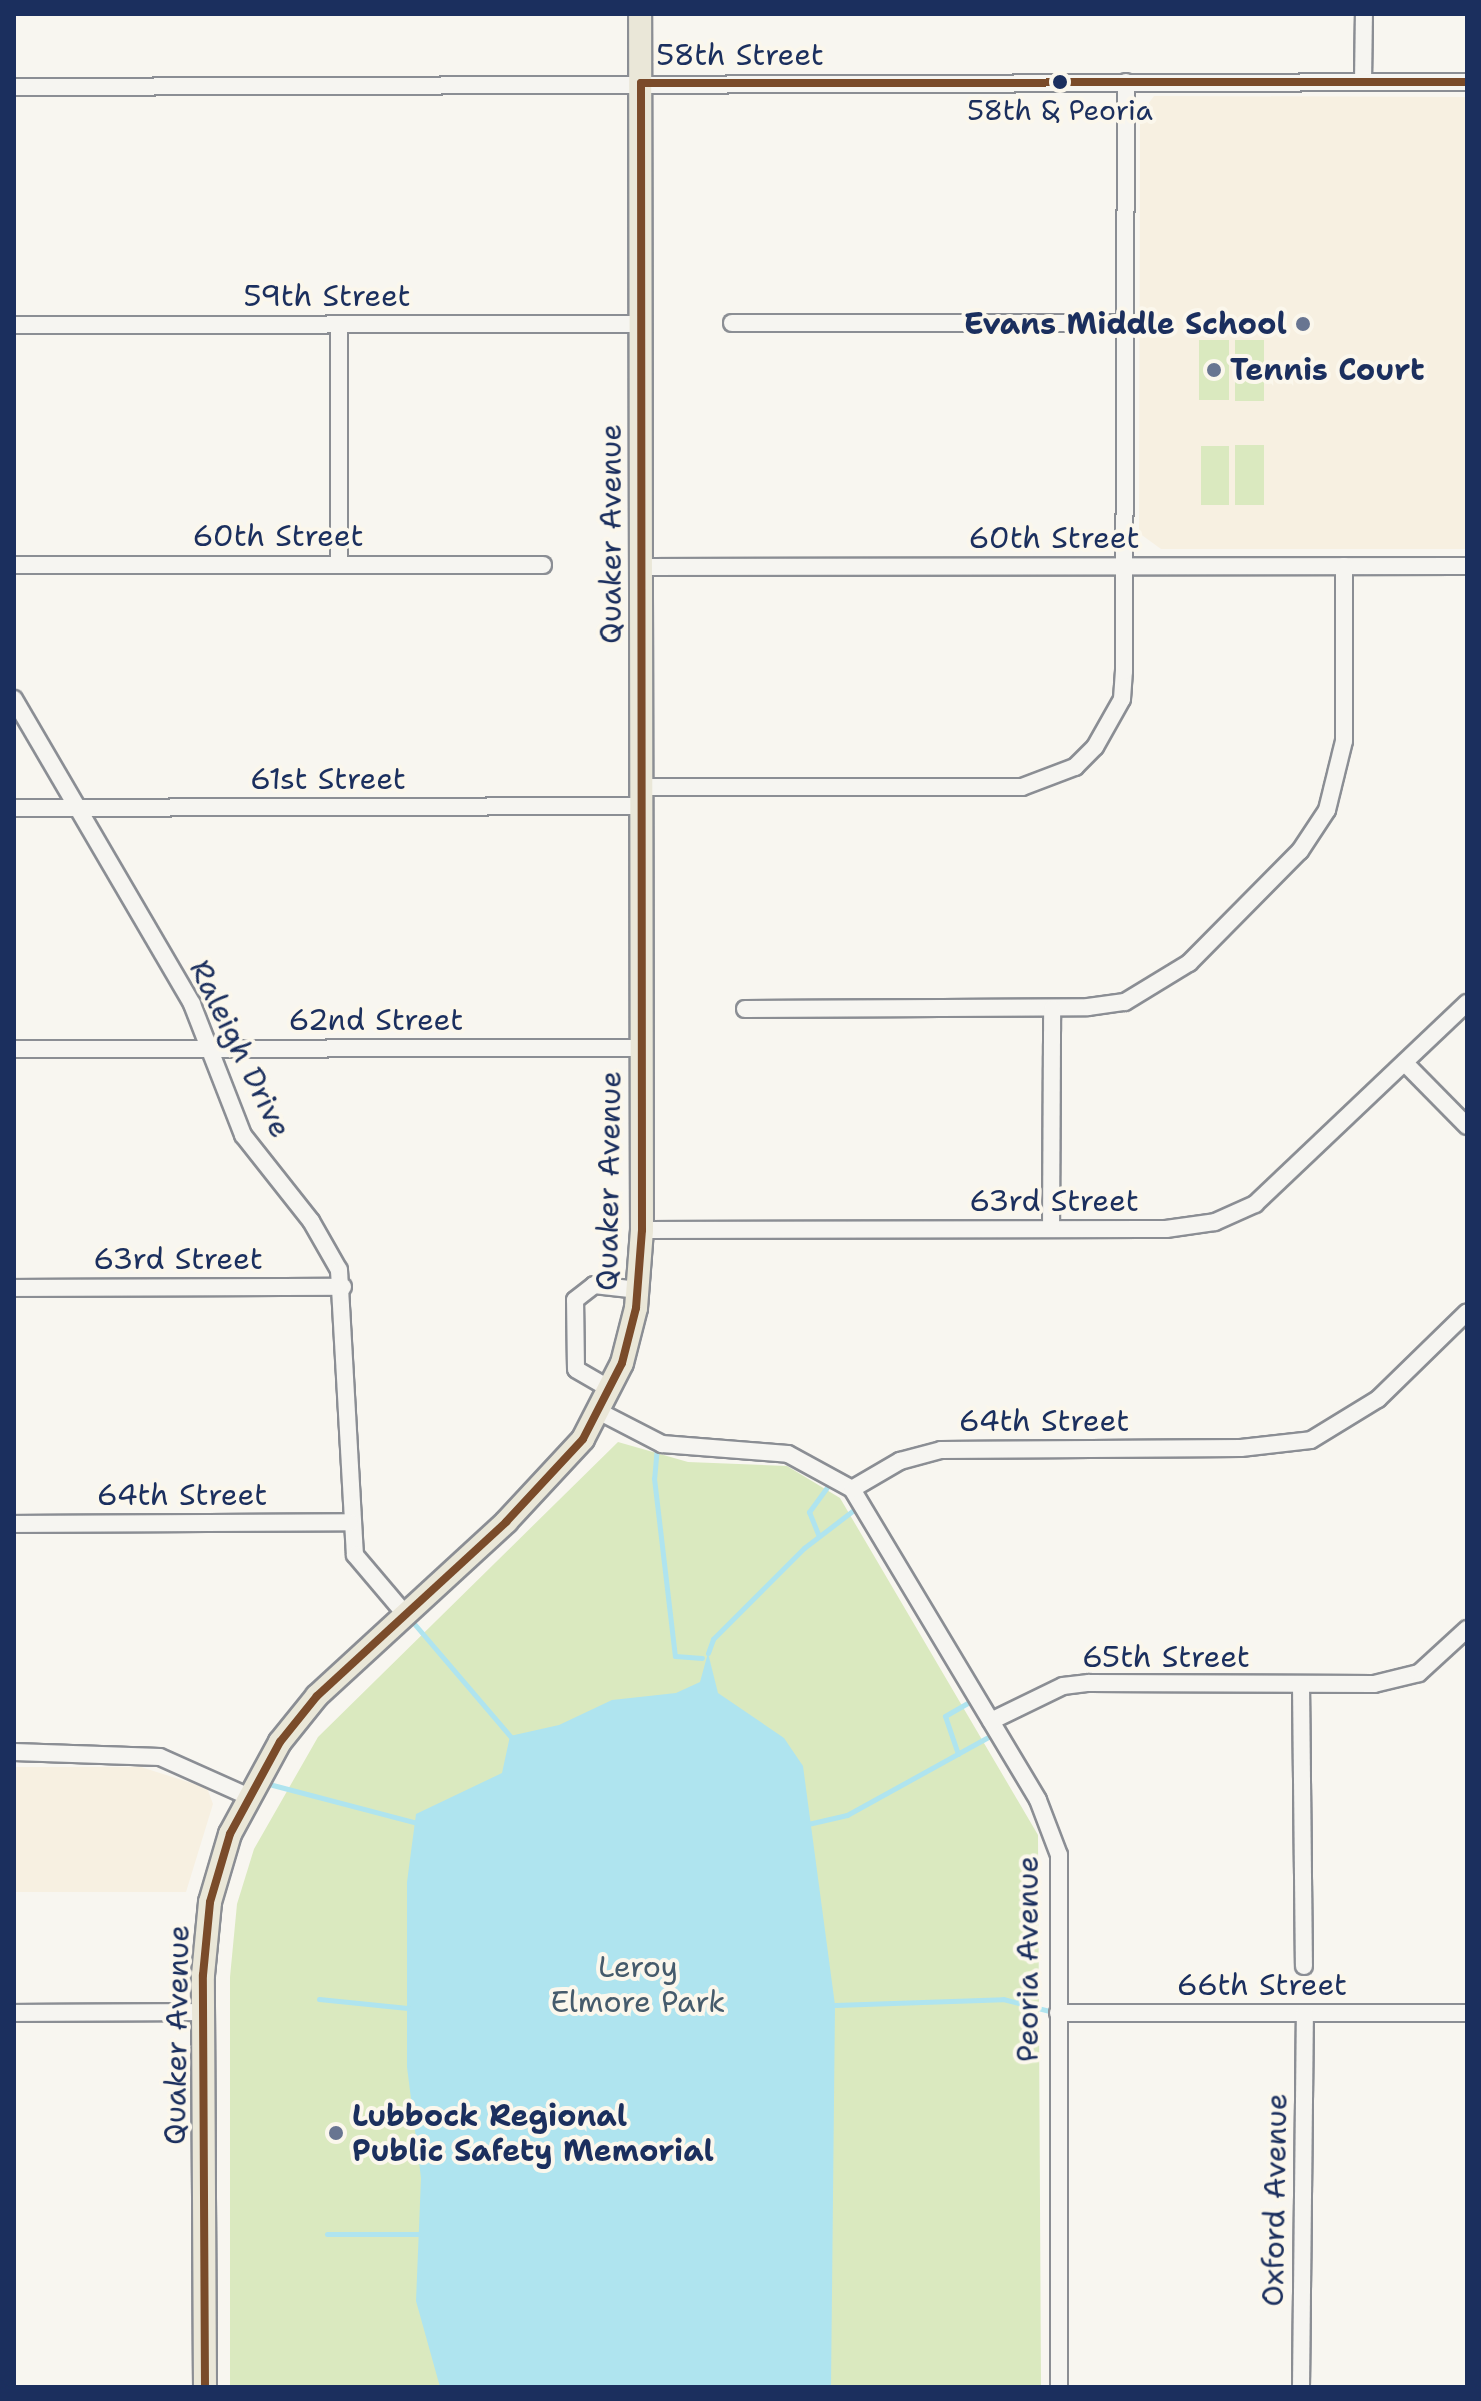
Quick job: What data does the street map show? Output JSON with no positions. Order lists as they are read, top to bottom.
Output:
{
  "streets": {
    "main road": ["Quaker Avenue"],
    "street": [
      "58th Street",
      "59th Street",
      "60th Street",
      "61st Street",
      "62nd Street",
      "Raleigh Drive",
      "63rd Street",
      "64th Street",
      "65th Street",
      "Peoria Avenue",
      "66th Street",
      "Oxford Avenue"
    ]
  },
  "crossings": [
    ["58th Street", "Quaker Avenue"],
    ["59th Street", "Quaker Avenue"],
    ["Quaker Avenue", "60th Street"],
    ["Quaker Avenue", "61st Street"],
    ["Quaker Avenue", "62nd Street"],
    ["Quaker Avenue", "Raleigh Drive"],
    ["Quaker Avenue", "63rd Street"],
    ["60th Street", "61st Street"],
    ["61st Street", "Raleigh Drive"],
    ["62nd Street", "Raleigh Drive"],
    ["Raleigh Drive", "63rd Street"],
    ["Raleigh Drive", "64th Street"],
    ["64th Street", "Peoria Avenue"],
    ["65th Street", "Peoria Avenue"],
    ["Peoria Avenue", "66th Street"],
    ["66th Street", "Oxford Avenue"]
  ],
  "parks": ["Leroy Elmore Park"],
  "places": [
    "58th & Peoria",
    "Evans Middle School",
    "Tennis Court",
    "Lubbock Regional Public Safety Memorial"
  ]
}
